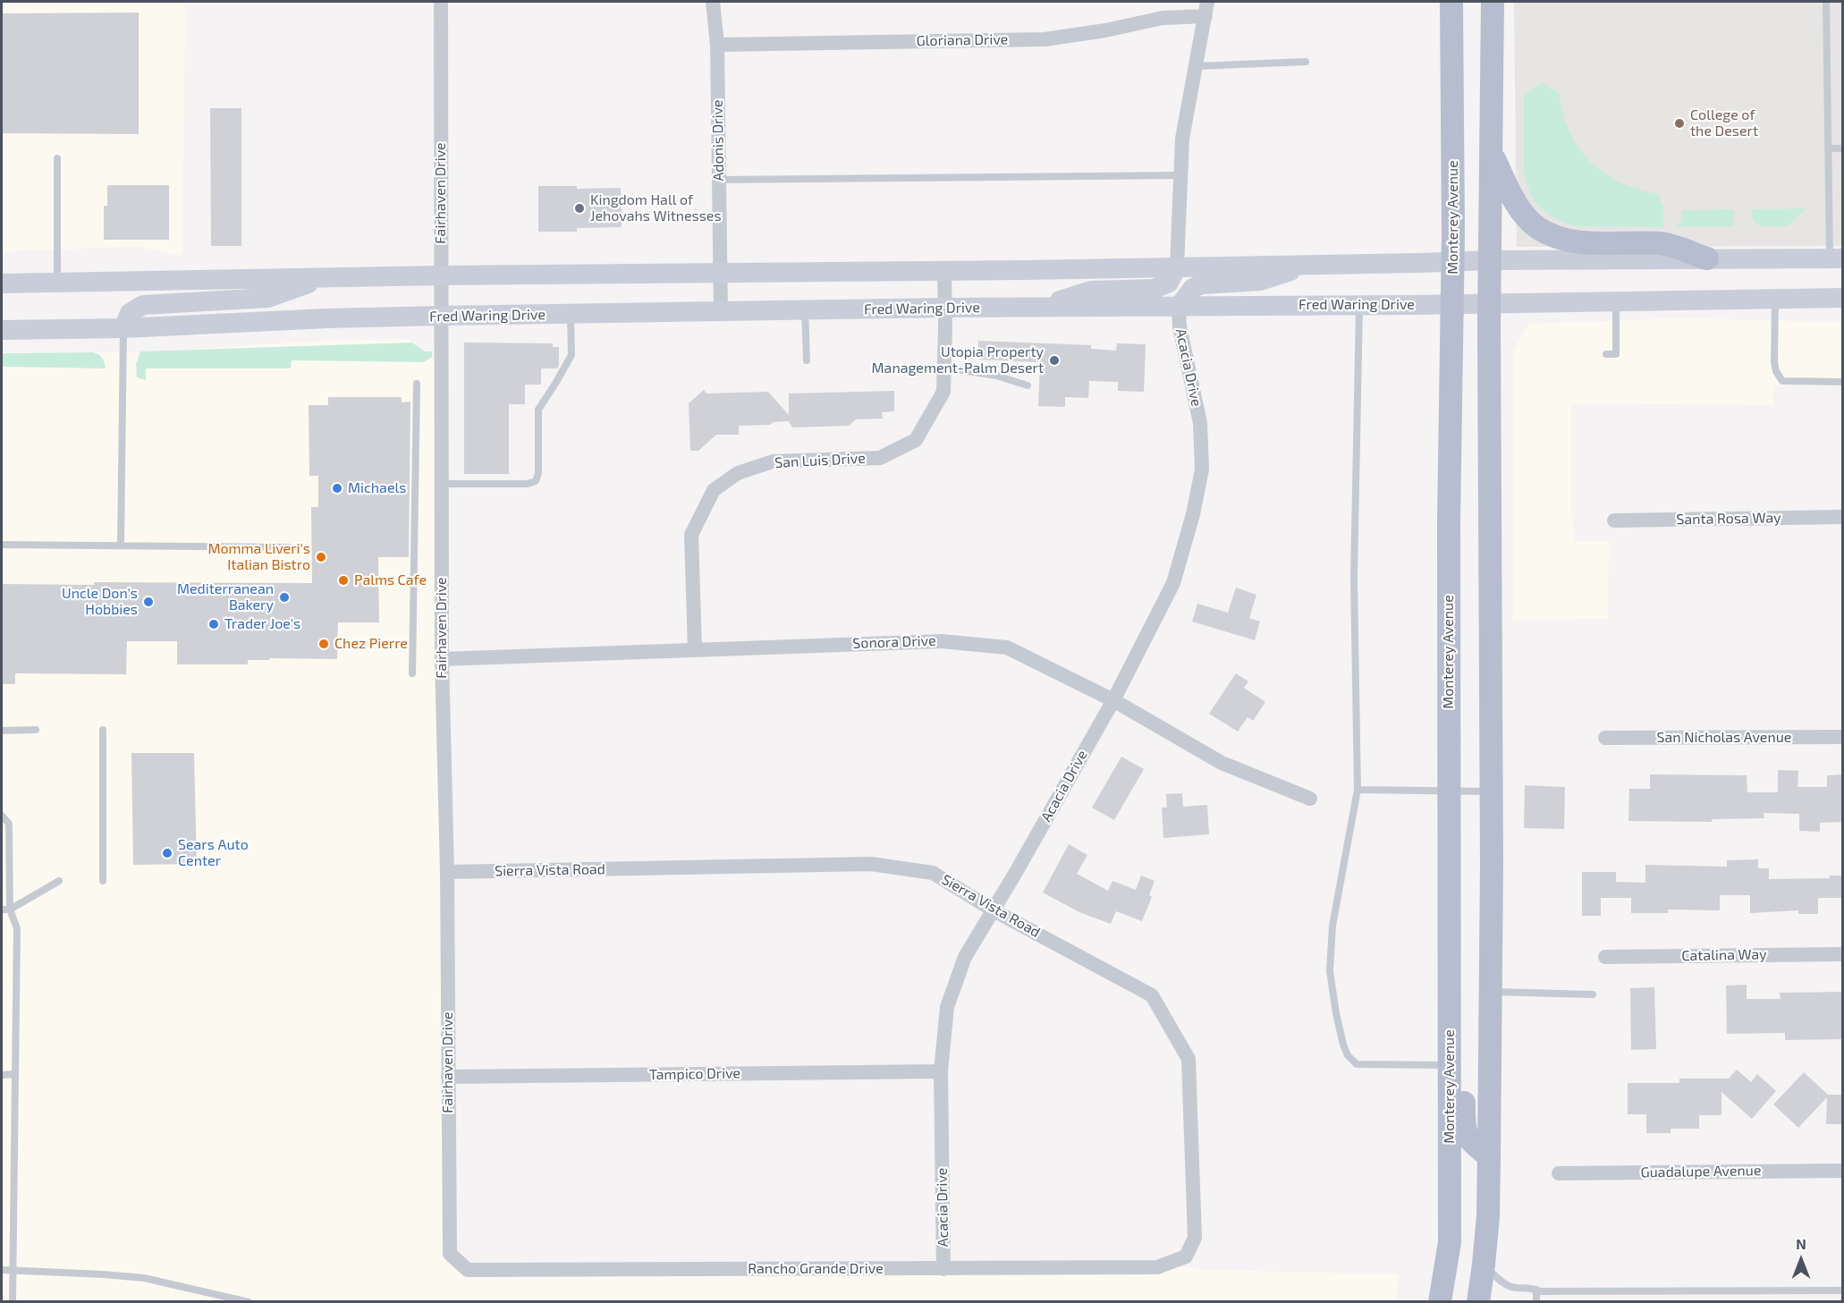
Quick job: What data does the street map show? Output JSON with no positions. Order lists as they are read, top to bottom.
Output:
{
  "streets": {
    "main road": ["Monterey Avenue", "Fred Waring Drive"],
    "street": [
      "Gloriana Drive",
      "Adonis Drive",
      "Fairhaven Drive",
      "Acacia Drive",
      "San Luis Drive",
      "Santa Rosa Way",
      "Sonora Drive",
      "San Nicholas Avenue",
      "Sierra Vista Road",
      "Catalina Way",
      "Tampico Drive",
      "Guadalupe Avenue",
      "Rancho Grande Drive"
    ]
  },
  "crossings": [
    ["Gloriana Drive", "Adonis Drive"],
    ["Adonis Drive", "Fred Waring Drive"],
    ["Fairhaven Drive", "Fred Waring Drive"],
    ["Fairhaven Drive", "Sonora Drive"],
    ["Fairhaven Drive", "Sierra Vista Road"],
    ["Fairhaven Drive", "Tampico Drive"],
    ["Fairhaven Drive", "Rancho Grande Drive"],
    ["Monterey Avenue", "Fred Waring Drive"],
    ["Fred Waring Drive", "Acacia Drive"],
    ["Fred Waring Drive", "San Luis Drive"],
    ["Acacia Drive", "Sonora Drive"],
    ["Acacia Drive", "Sierra Vista Road"],
    ["Acacia Drive", "Tampico Drive"],
    ["Acacia Drive", "Rancho Grande Drive"],
    ["San Luis Drive", "Sonora Drive"],
    ["Sierra Vista Road", "Rancho Grande Drive"]
  ],
  "places": [
    "College of the Desert",
    "Kingdom Hall of Jehovahs Witnesses",
    "Utopia Property Management-Palm Desert",
    "Michaels",
    "Momma Liveri's Italian Bistro",
    "Palms Cafe",
    "Mediterranean Bakery",
    "Uncle Don's Hobbies",
    "Trader Joe's",
    "Chez Pierre",
    "Sears Auto Center"
  ],
  "north": "top"
}
